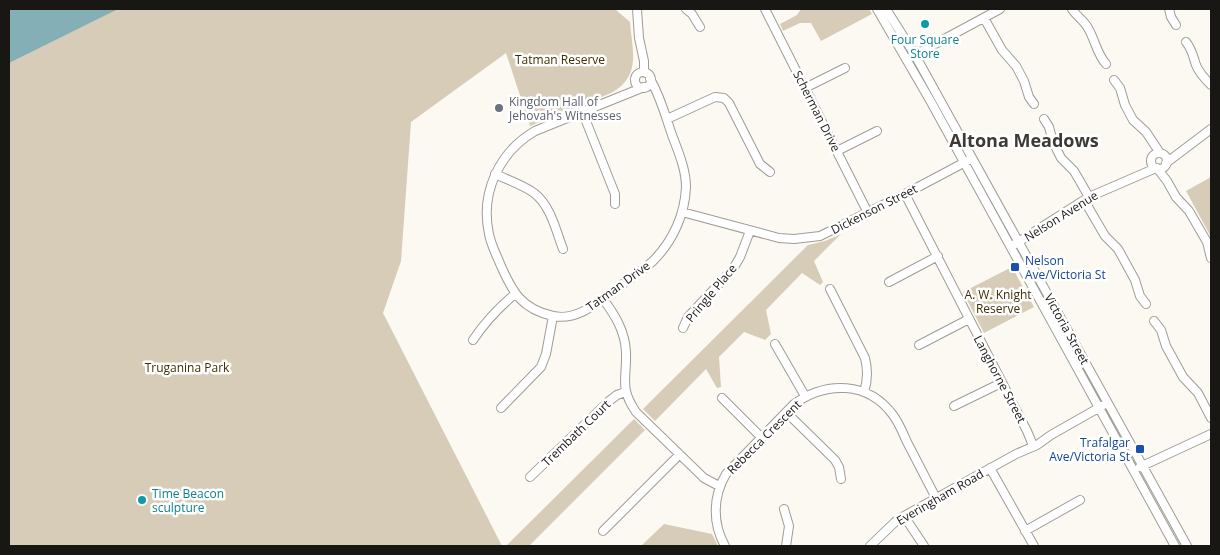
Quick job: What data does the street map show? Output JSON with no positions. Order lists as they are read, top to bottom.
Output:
{
  "streets": {
    "street": [
      "Scherman Drive",
      "Dickenson Street",
      "Nelson Avenue",
      "Tatman Drive",
      "Pringle Place",
      "Victoria Street",
      "Langhorne Street",
      "Trembath Court",
      "Rebecca Crescent",
      "Everingham Road"
    ]
  },
  "crossings": [
    ["Scherman Drive", "Dickenson Street"],
    ["Dickenson Street", "Tatman Drive"],
    ["Dickenson Street", "Pringle Place"],
    ["Dickenson Street", "Victoria Street"],
    ["Dickenson Street", "Langhorne Street"],
    ["Nelson Avenue", "Victoria Street"],
    ["Victoria Street", "Everingham Road"],
    ["Langhorne Street", "Everingham Road"],
    ["Rebecca Crescent", "Everingham Road"]
  ],
  "districts": ["Altona Meadows"],
  "parks": ["Tatman Reserve", "A. W. Knight Reserve", "Truganina Park"],
  "places": {
    "other": ["Four Square Store", "Kingdom Hall of Jehovah's Witnesses", "Time Beacon sculpture"],
    "transit": ["Nelson Ave/Victoria St", "Trafalgar Ave/Victoria St"]
  }
}
